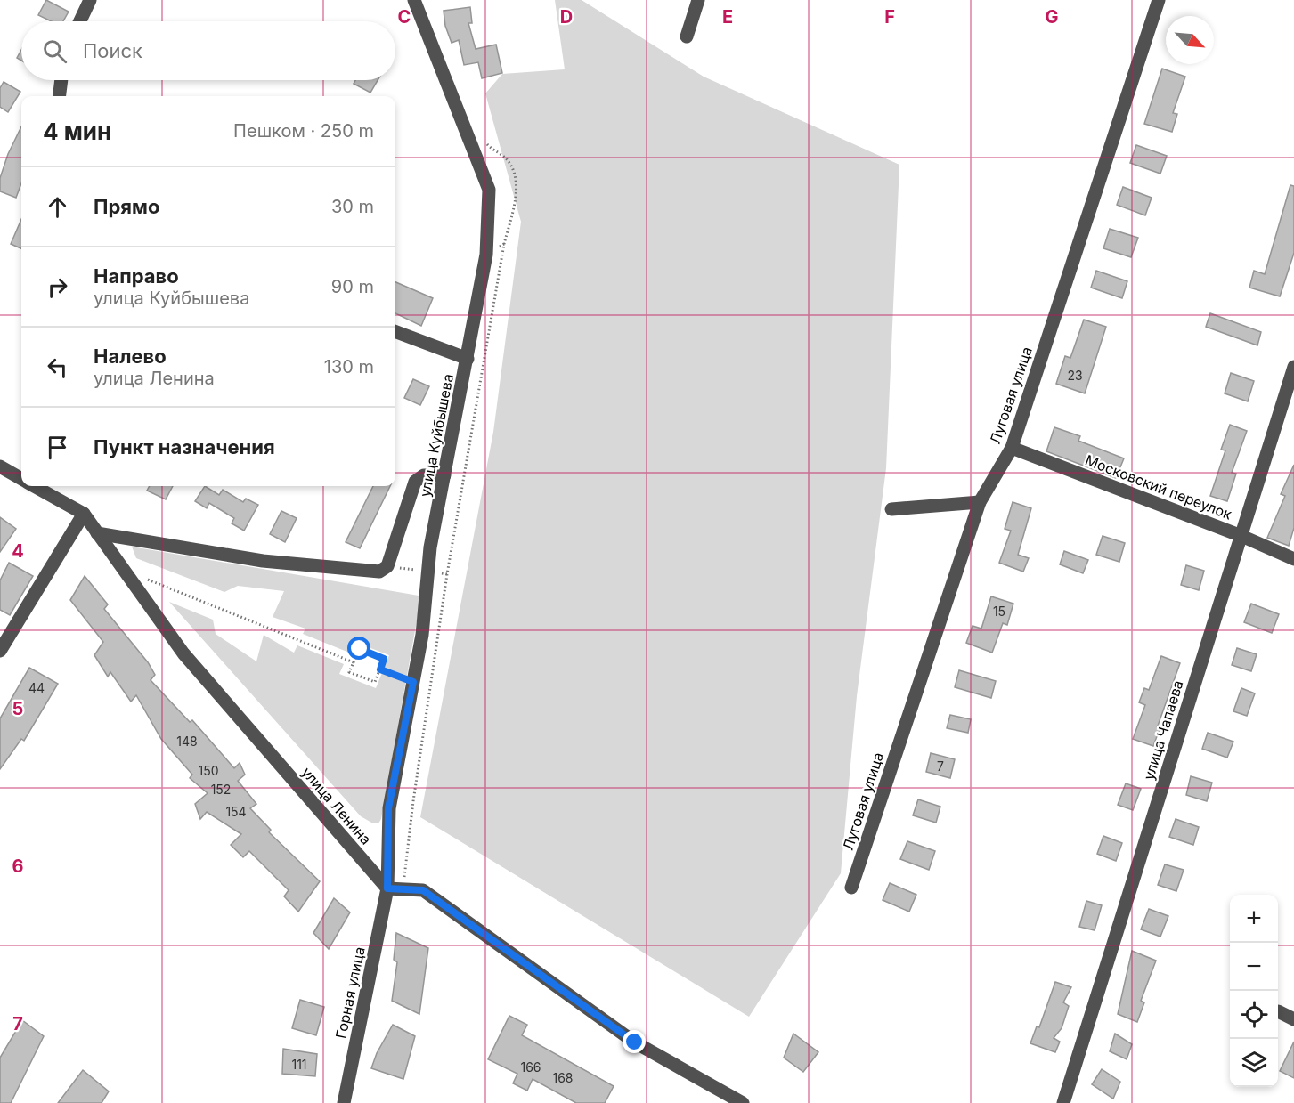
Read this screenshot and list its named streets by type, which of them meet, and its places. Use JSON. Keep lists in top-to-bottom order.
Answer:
{
  "streets": {
    "street": [
      "Луговая улица",
      "улица Куйбышева",
      "Московский переулок",
      "улица Чапаева",
      "улица Ленина",
      "Горная улица"
    ]
  },
  "crossings": [
    ["Луговая улица", "Московский переулок"],
    ["улица Куйбышева", "улица Ленина"],
    ["улица Куйбышева", "Горная улица"],
    ["Московский переулок", "улица Чапаева"],
    ["улица Ленина", "Горная улица"]
  ],
  "house_numbers": [
    "23",
    "15",
    "44",
    "148",
    "7",
    "150",
    "152",
    "154",
    "111",
    "166",
    "168"
  ],
  "north": "bottom right",
  "page": {
    "search": "Поиск",
    "heading": ["4 мин", "Пешком · 250 m"],
    "list": [
      ["Прямо", "30 m"],
      ["Направо", "улица Куйбышева", "90 m"],
      ["Налево", "улица Ленина", "130 m"],
      "Пункт назначения"
    ],
    "map_buttons": ["+", "−"]
  },
  "grid": {
    "columns": [
      "C",
      "D",
      "E",
      "F",
      "G"
    ],
    "rows": [
      "4",
      "5",
      "6",
      "7"
    ]
  }
}
